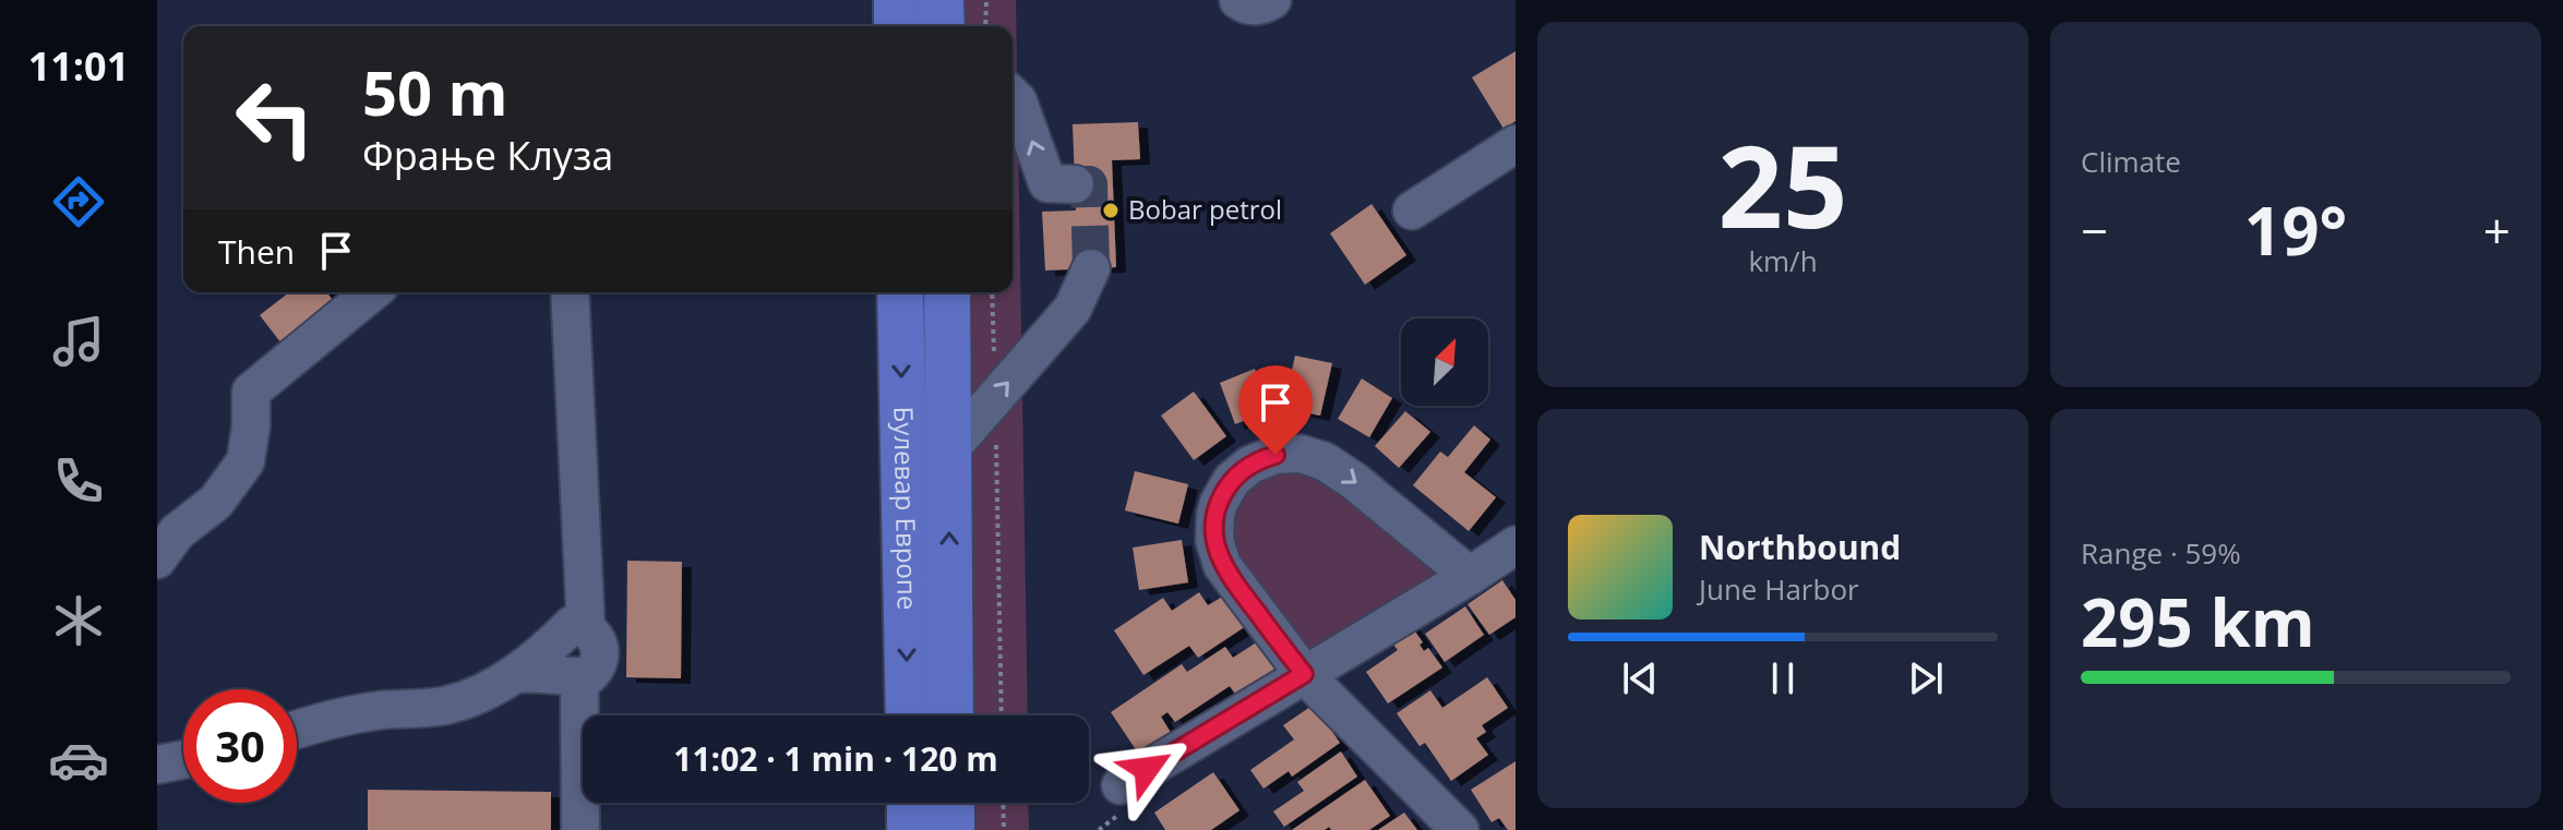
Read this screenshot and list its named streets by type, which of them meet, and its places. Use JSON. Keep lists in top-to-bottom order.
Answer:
{
  "streets": {
    "main road": ["Булевар Европе"]
  },
  "places": ["Bobar petrol"],
  "north": "top right",
  "page": {
    "tabs": "11:01",
    "tile": [
      ["25", "km/h"],
      "Climate",
      ["Range · 59%", "295 km"]
    ],
    "turn": ["50 m", "Фрање Клуза"],
    "heat": ["−", "19°", "+"],
    "then": "Then",
    "song": ["Northbound", "June Harbor"],
    "limit": "30",
    "trip": "11:02 · 1 min · 120 m"
  }
}
